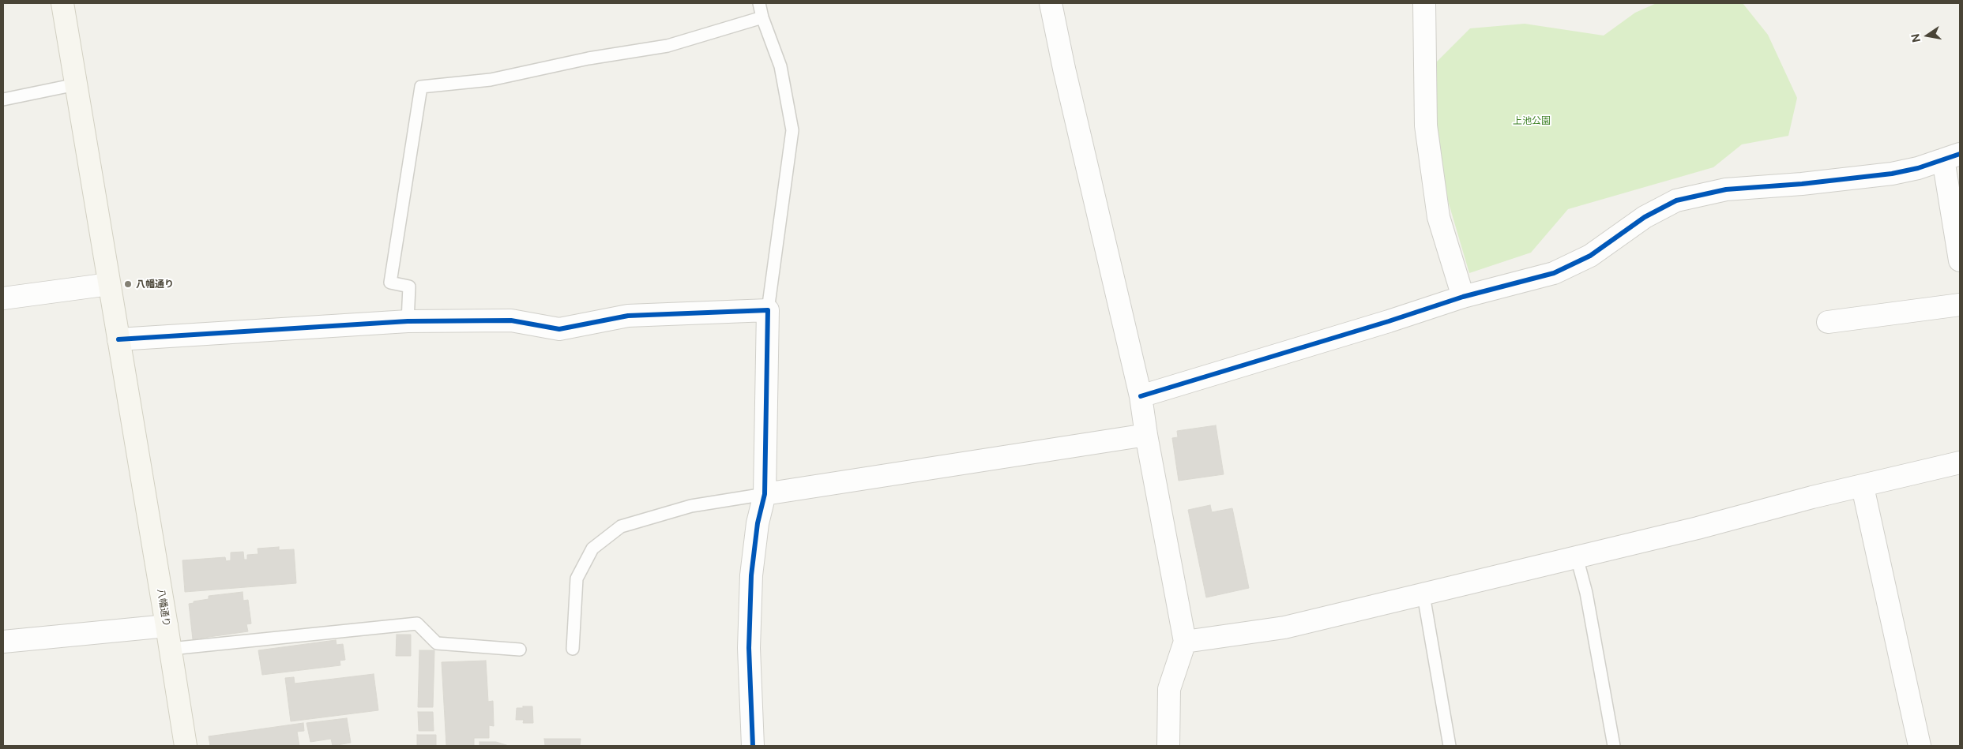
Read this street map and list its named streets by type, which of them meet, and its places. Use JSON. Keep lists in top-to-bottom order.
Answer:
{
  "streets": {
    "street": ["八幡通り"]
  },
  "parks": ["上池公園"],
  "places": ["八幡通り"],
  "north": "left"
}
